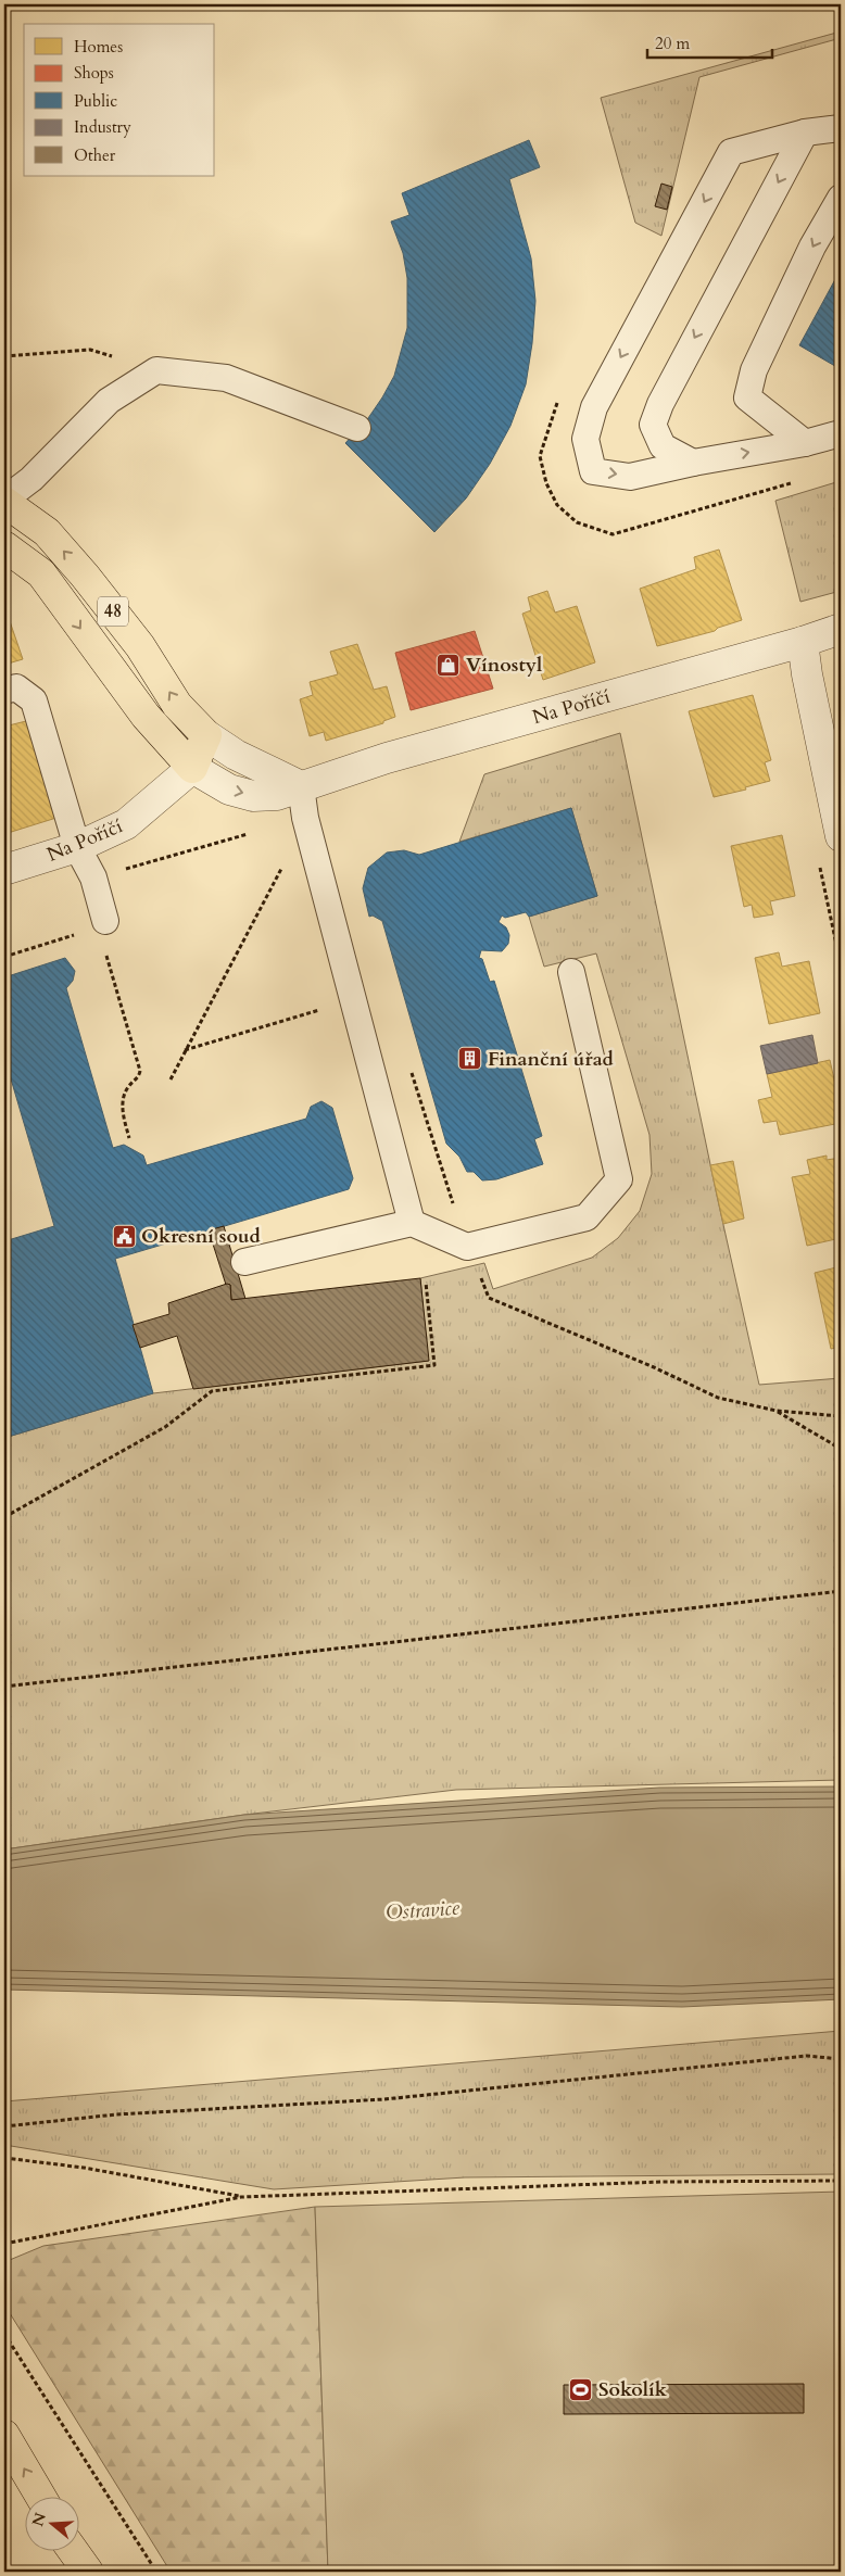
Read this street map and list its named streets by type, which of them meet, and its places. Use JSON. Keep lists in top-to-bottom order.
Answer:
{
  "streets": {
    "main road": ["48"],
    "street": ["Na Poříčí"]
  },
  "crossings": [
    ["48", "Na Poříčí"]
  ],
  "water": ["Ostravice"],
  "places": {
    "shop": ["Vínostyl"],
    "building": ["Finanční úřad"],
    "public building": ["Okresní soud"],
    "sports": ["Sokolík"]
  },
  "legend": [
    "Homes",
    "Shops",
    "Public",
    "Industry",
    "Other"
  ],
  "scale_bar": "20 m",
  "north": "left"
}
